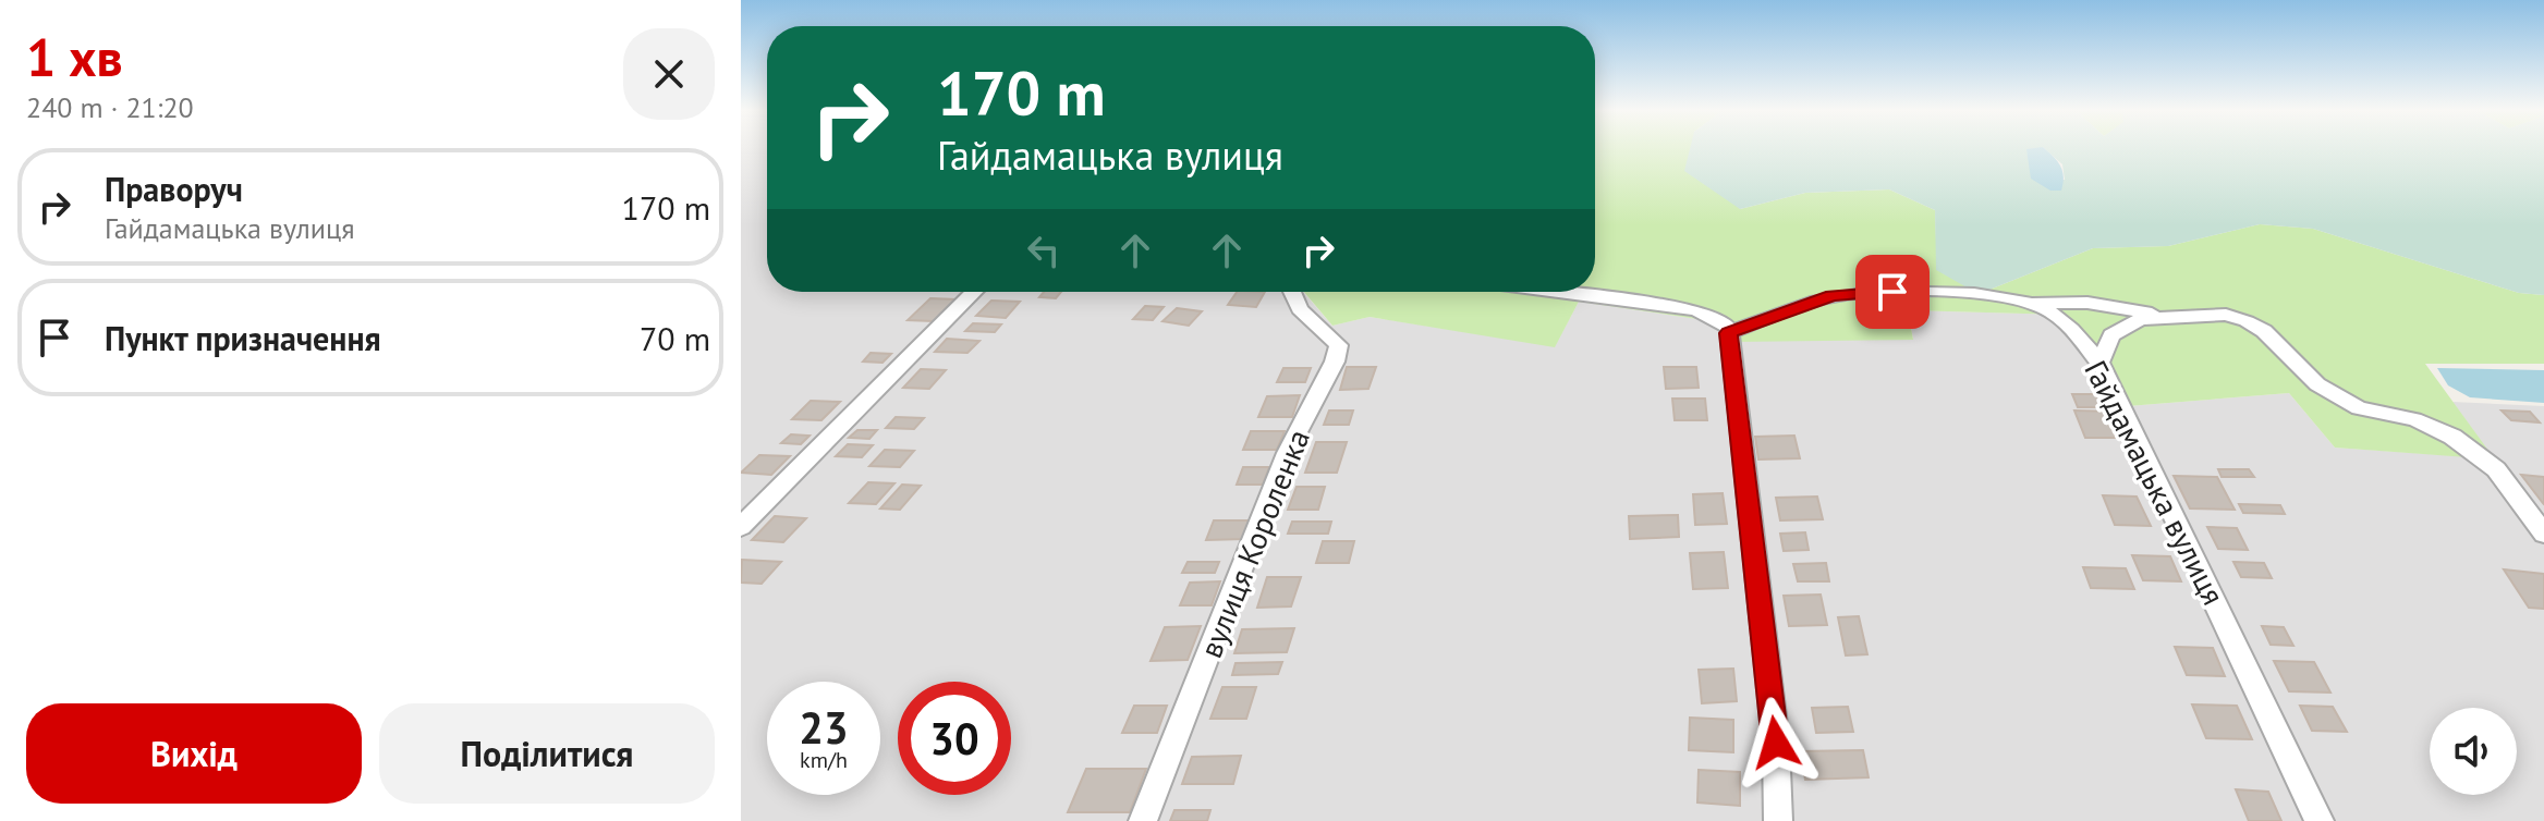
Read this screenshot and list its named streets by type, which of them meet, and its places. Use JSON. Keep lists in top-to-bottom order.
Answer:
{
  "streets": {
    "street": ["Гайдамацька вулиця", "вулиця Короленка"]
  },
  "page": {
    "heading": ["1 хв", "240 m · 21:20"],
    "turn": ["170 m", "Гайдамацька вулиця"],
    "list": [
      {
        "name": "Праворуч",
        "note": "Гайдамацька вулиця",
        "value": "170 m"
      },
      {
        "name": "Пункт призначення",
        "value": "70 m"
      }
    ],
    "speed": "23 km/h",
    "limit": "30",
    "buttons": ["Вихід", "Поділитися"]
  }
}
